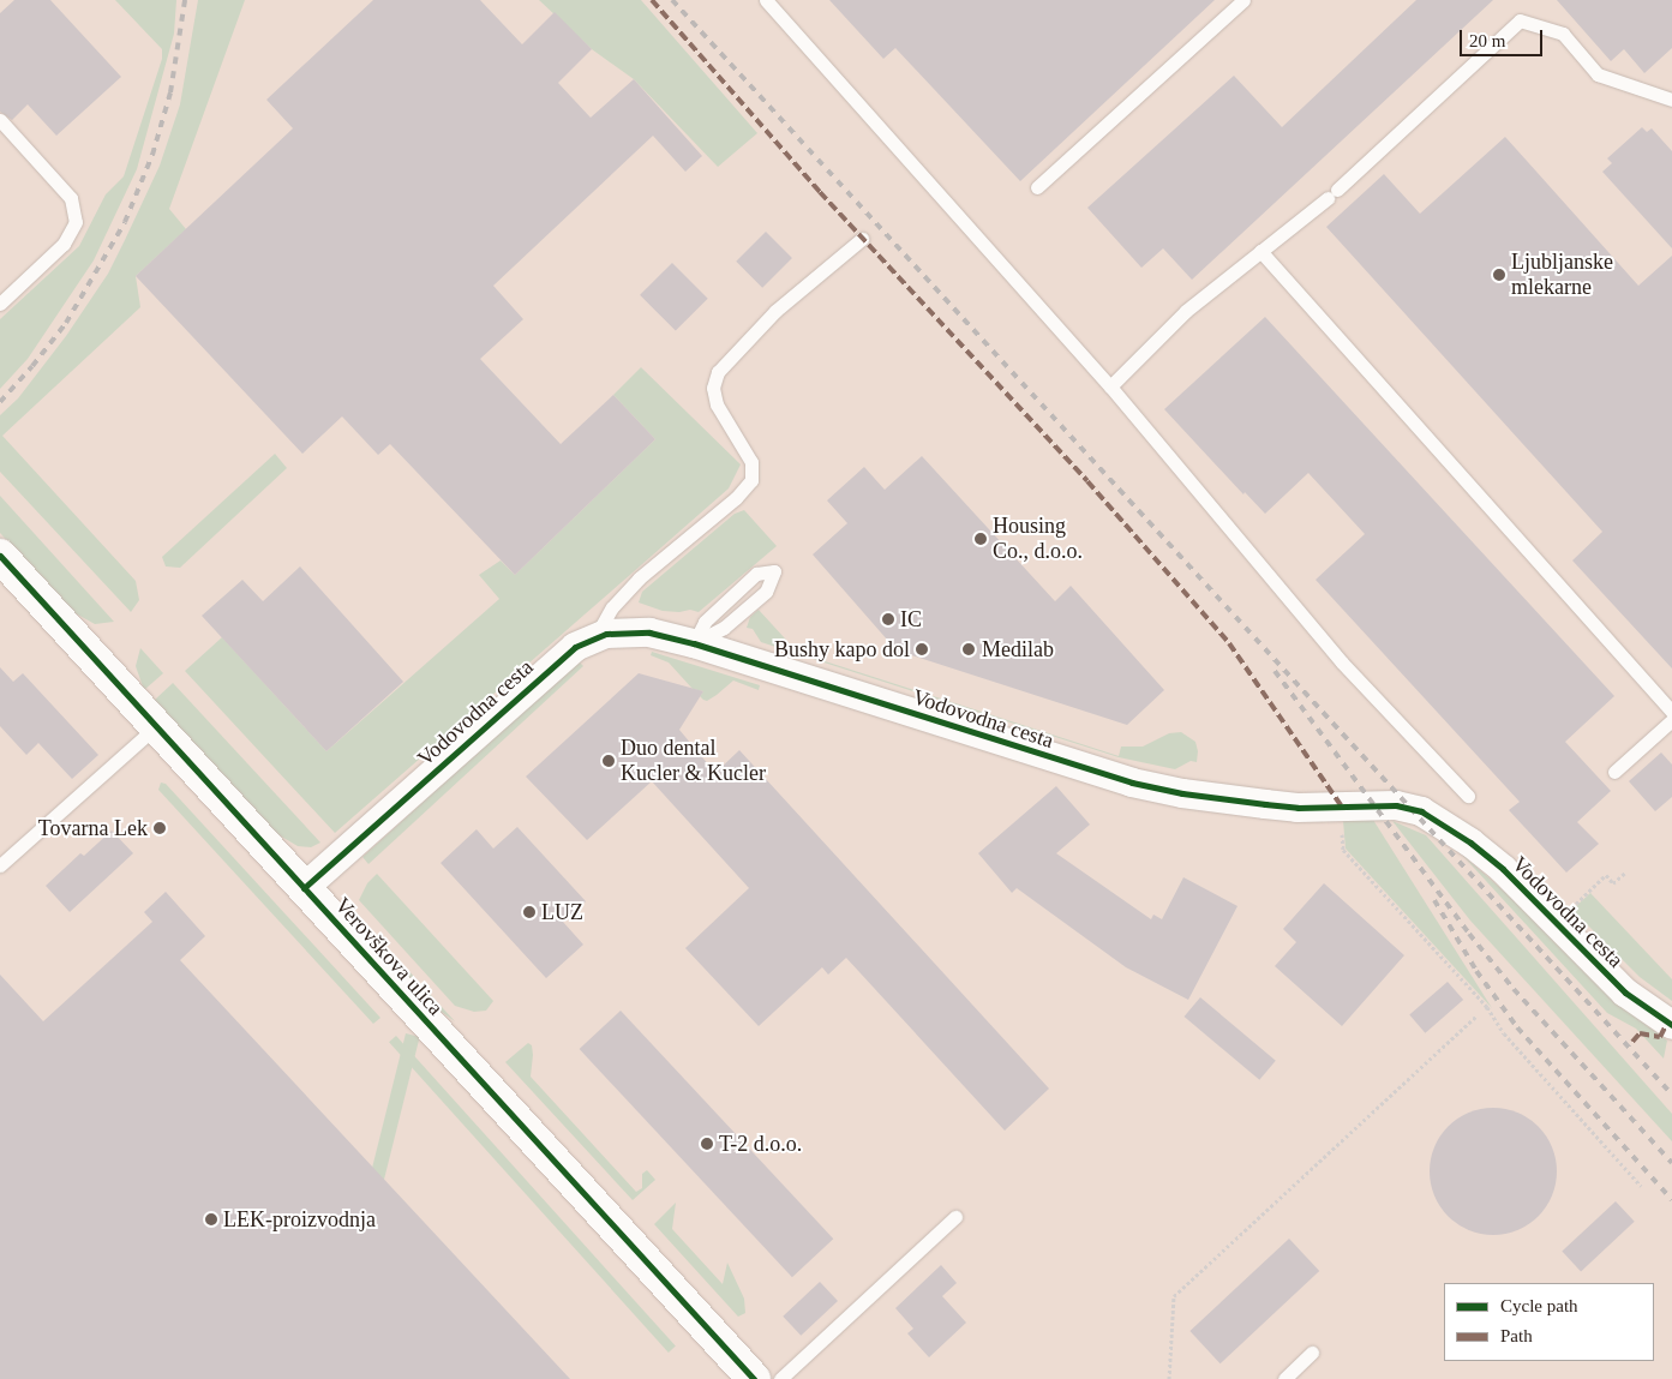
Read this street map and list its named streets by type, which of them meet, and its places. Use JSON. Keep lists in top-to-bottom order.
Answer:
{
  "streets": {
    "street": ["Vodovodna cesta", "Verovškova ulica"]
  },
  "crossings": [
    ["Vodovodna cesta", "Verovškova ulica"]
  ],
  "places": [
    "Ljubljanske mlekarne",
    "Housing Co., d.o.o.",
    "IC",
    "Bushy kapo dol",
    "Medilab",
    "Duo dental Kucler & Kucler",
    "Tovarna Lek",
    "LUZ",
    "T-2 d.o.o.",
    "LEK-proizvodnja"
  ],
  "legend": ["Cycle path", "Path"],
  "scale_bar": "20 m"
}
